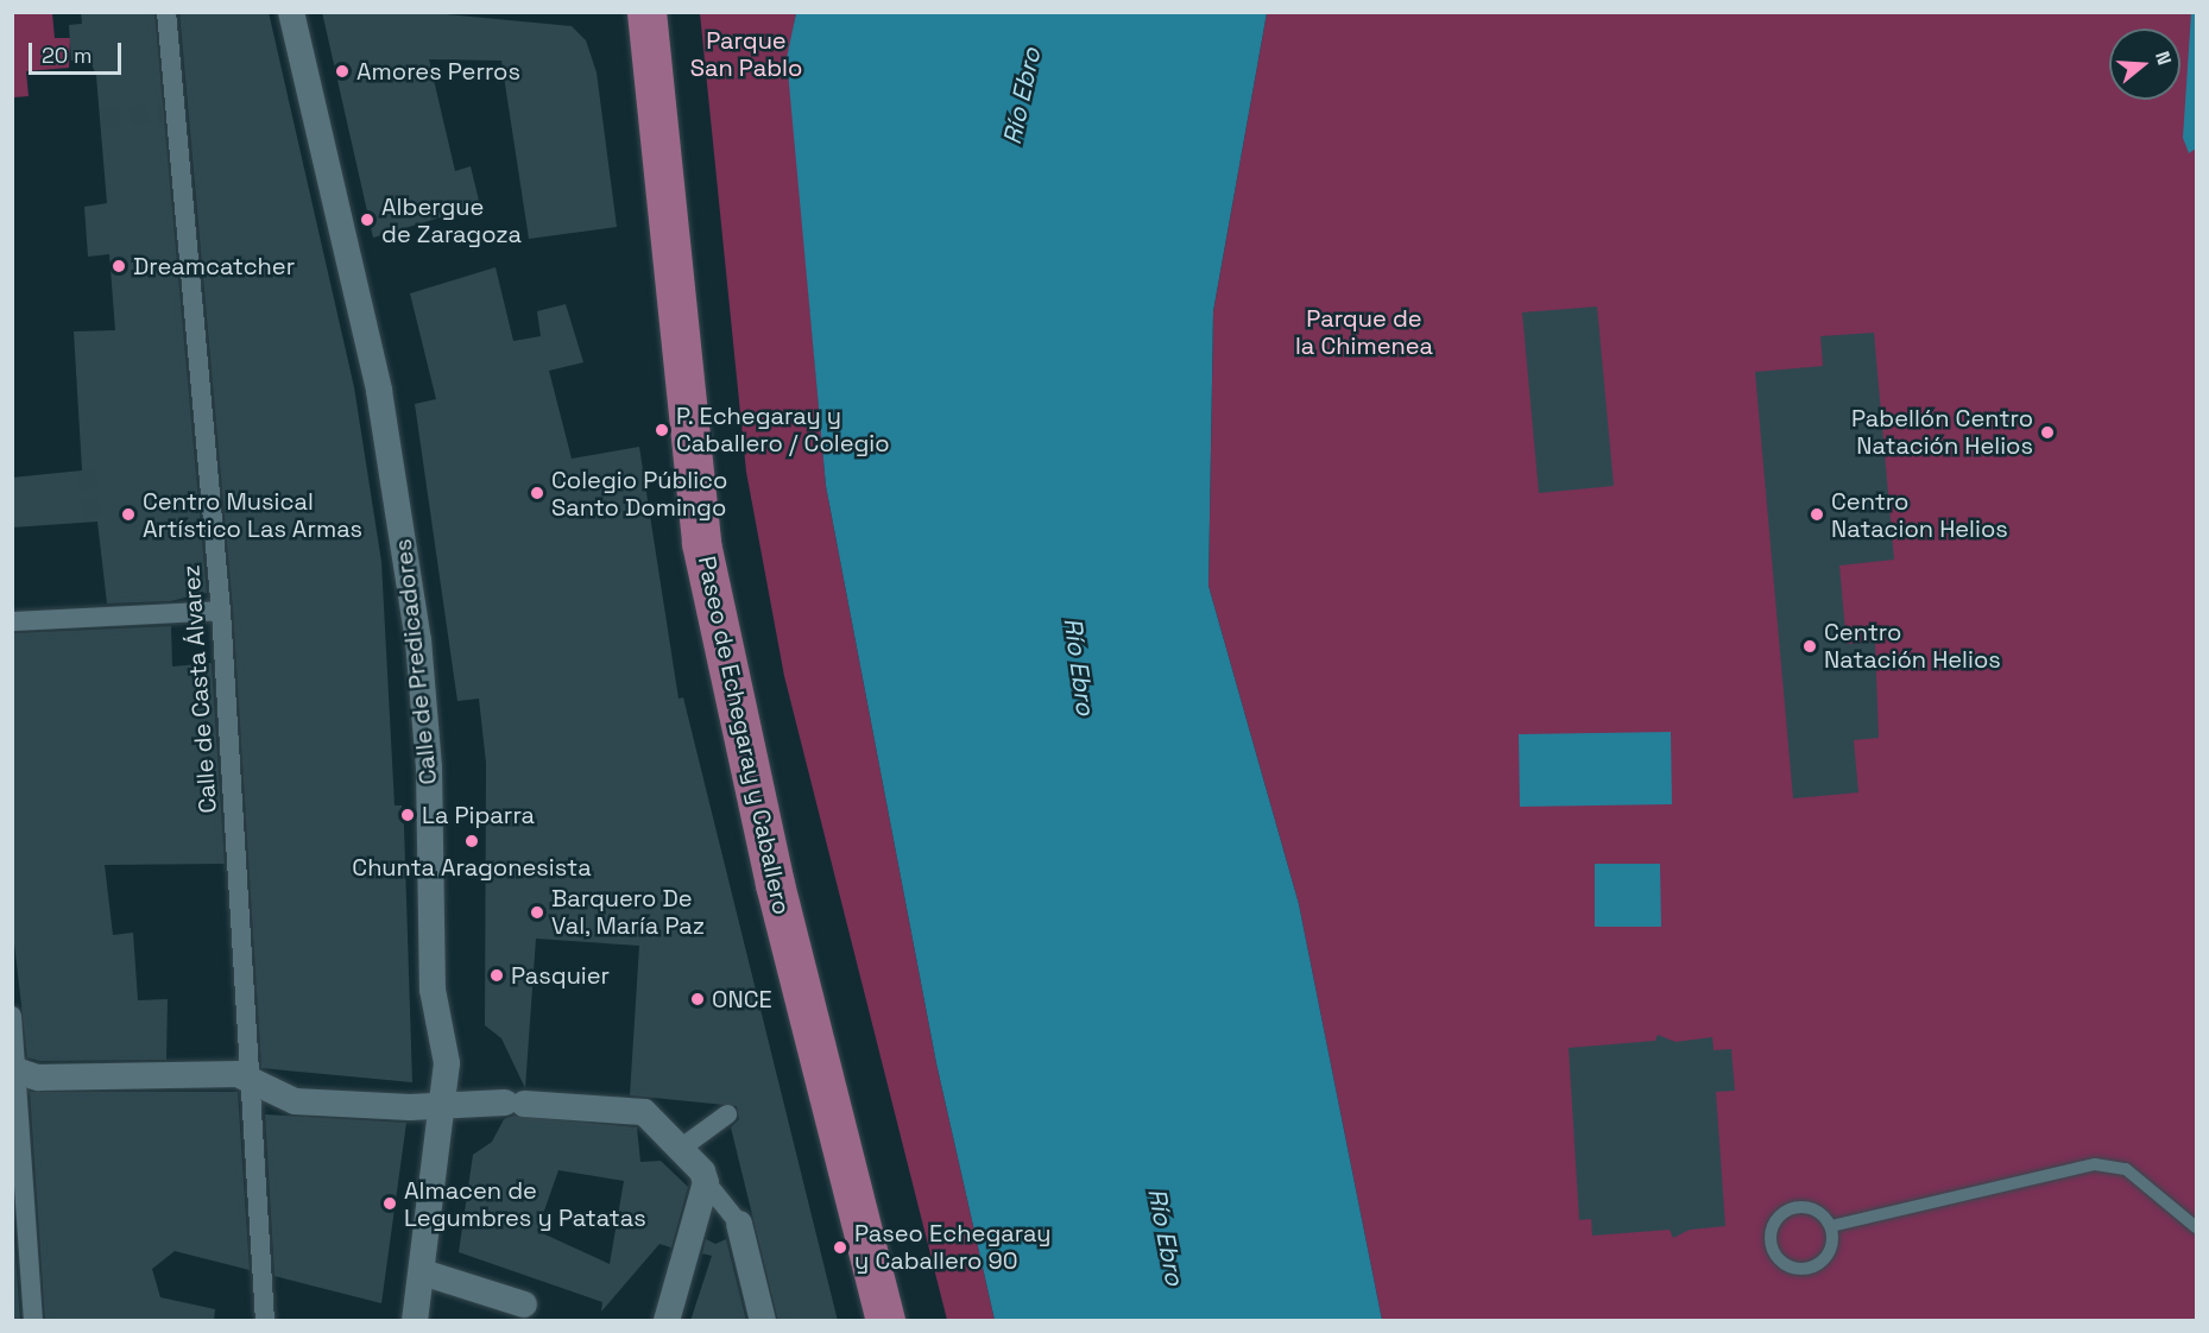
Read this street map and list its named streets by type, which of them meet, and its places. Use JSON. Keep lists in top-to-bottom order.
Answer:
{
  "streets": {
    "main road": ["Paseo de Echegaray y Caballero"],
    "street": ["Calle de Predicadores", "Calle de Casta Álvarez"]
  },
  "water": ["Río Ebro"],
  "parks": ["Parque San Pablo", "Parque de la Chimenea"],
  "places": [
    "Amores Perros",
    "Albergue de Zaragoza",
    "Dreamcatcher",
    "P. Echegaray y Caballero / Colegio",
    "Pabellón Centro Natación Helios",
    "Colegio Público Santo Domingo",
    "Centro Musical Artístico Las Armas",
    "Centro Natacion Helios",
    "Centro Natación Helios",
    "La Piparra",
    "Chunta Aragonesista",
    "Barquero De Val, María Paz",
    "Pasquier",
    "ONCE",
    "Almacen de Legumbres y Patatas",
    "Paseo Echegaray y Caballero 90"
  ],
  "scale_bar": "20 m",
  "north": "right"
}
